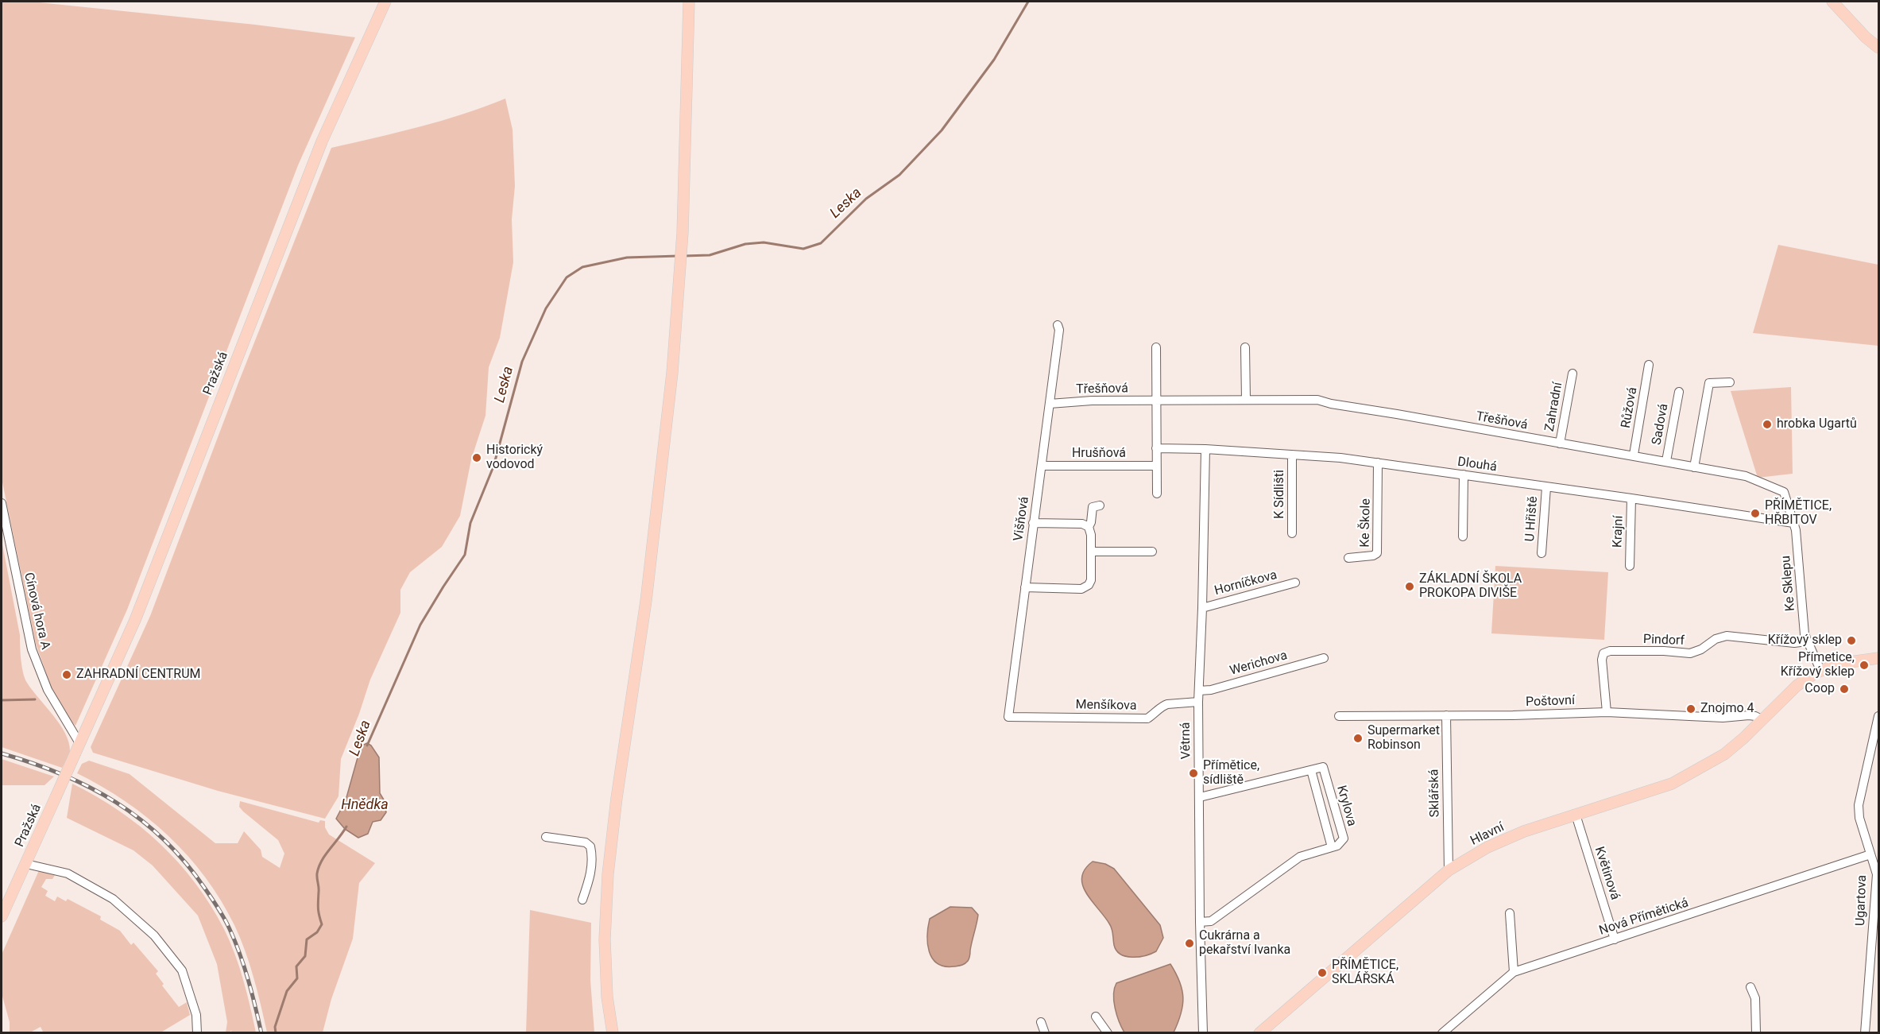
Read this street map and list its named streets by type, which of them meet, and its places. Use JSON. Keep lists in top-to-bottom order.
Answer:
{
  "streets": {
    "main road": ["Pražská", "Hlavní"],
    "street": [
      "Třešňová",
      "Zahradní",
      "Růžová",
      "Sadová",
      "Hrušňová",
      "Dlouhá",
      "K Sídlišti",
      "Višňová",
      "U Hřiště",
      "Ke Škole",
      "Krajní",
      "Horníčkova",
      "Ke Sklepu",
      "Cínová hora A",
      "Pindorf",
      "Werichova",
      "Poštovní",
      "Menšíkova",
      "Větrná",
      "Sklářská",
      "Krylova",
      "Květinová",
      "Ugartova",
      "Nová Přímětická"
    ]
  },
  "crossings": [
    ["Pražská", "Cínová hora A"],
    ["Třešňová", "Zahradní"],
    ["Třešňová", "Růžová"],
    ["Třešňová", "Sadová"],
    ["Třešňová", "Dlouhá"],
    ["Třešňová", "Višňová"],
    ["Třešňová", "Ke Sklepu"],
    ["Hrušňová", "Višňová"],
    ["Dlouhá", "K Sídlišti"],
    ["Dlouhá", "U Hřiště"],
    ["Dlouhá", "Ke Škole"],
    ["Dlouhá", "Krajní"],
    ["Dlouhá", "Ke Sklepu"],
    ["Dlouhá", "Větrná"],
    ["Višňová", "Menšíkova"],
    ["Horníčkova", "Větrná"],
    ["Ke Sklepu", "Pindorf"],
    ["Pindorf", "Poštovní"],
    ["Werichova", "Větrná"],
    ["Poštovní", "Sklářská"],
    ["Poštovní", "Hlavní"],
    ["Menšíkova", "Větrná"],
    ["Sklářská", "Hlavní"],
    ["Hlavní", "Květinová"],
    ["Květinová", "Nová Přímětická"],
    ["Ugartova", "Nová Přímětická"]
  ],
  "water": ["Leska", "Hnědka"],
  "places": [
    "hrobka Ugartů",
    "Historický vodovod",
    "PŘÍMĚTICE, HŘBITOV",
    "ZÁKLADNÍ ŠKOLA PROKOPA DIVIŠE",
    "Křížový sklep",
    "Přímetice, Křížový sklep",
    "ZAHRADNÍ CENTRUM",
    "Coop",
    "Znojmo 4",
    "Supermarket Robinson",
    "Přímětice, sídliště",
    "Cukrárna a pekařství Ivanka",
    "PŘÍMĚTICE, SKLÁŘSKÁ"
  ]
}
